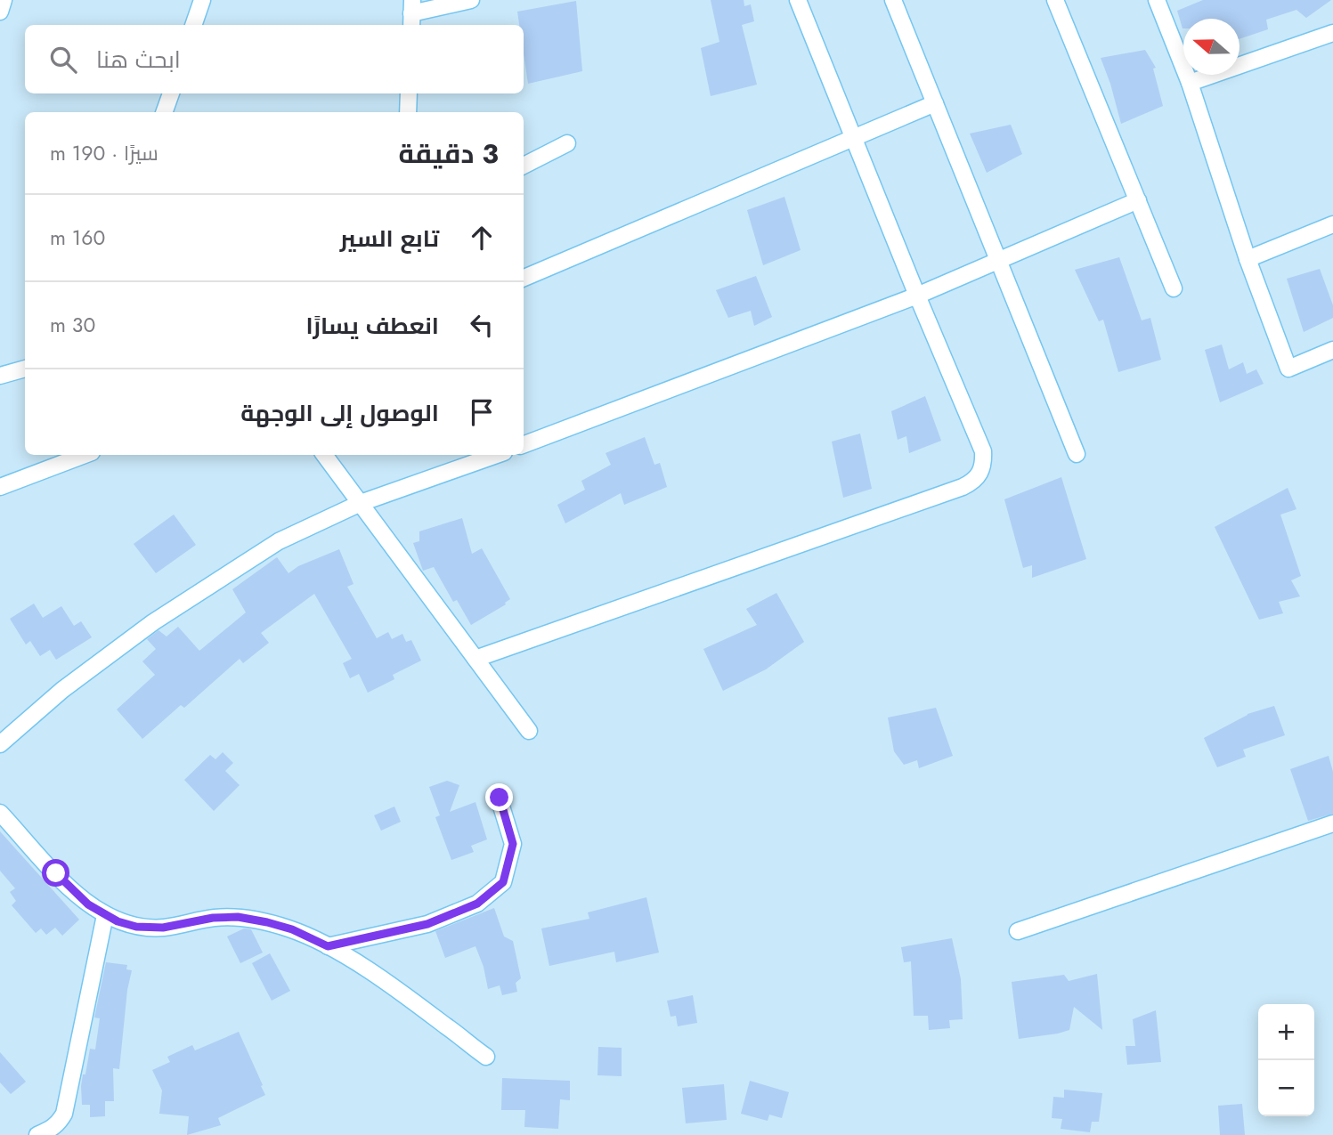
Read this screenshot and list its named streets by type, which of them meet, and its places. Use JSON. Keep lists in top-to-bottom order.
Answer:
{
  "north": "left",
  "page": {
    "search": "ابحث هنا",
    "heading": ["3 دقيقة", "سيرًا · 190 m"],
    "list": [
      ["تابع السير", "160 m"],
      ["انعطف يسارًا", "30 m"],
      "الوصول إلى الوجهة"
    ],
    "map_buttons": ["+", "−"]
  }
}
